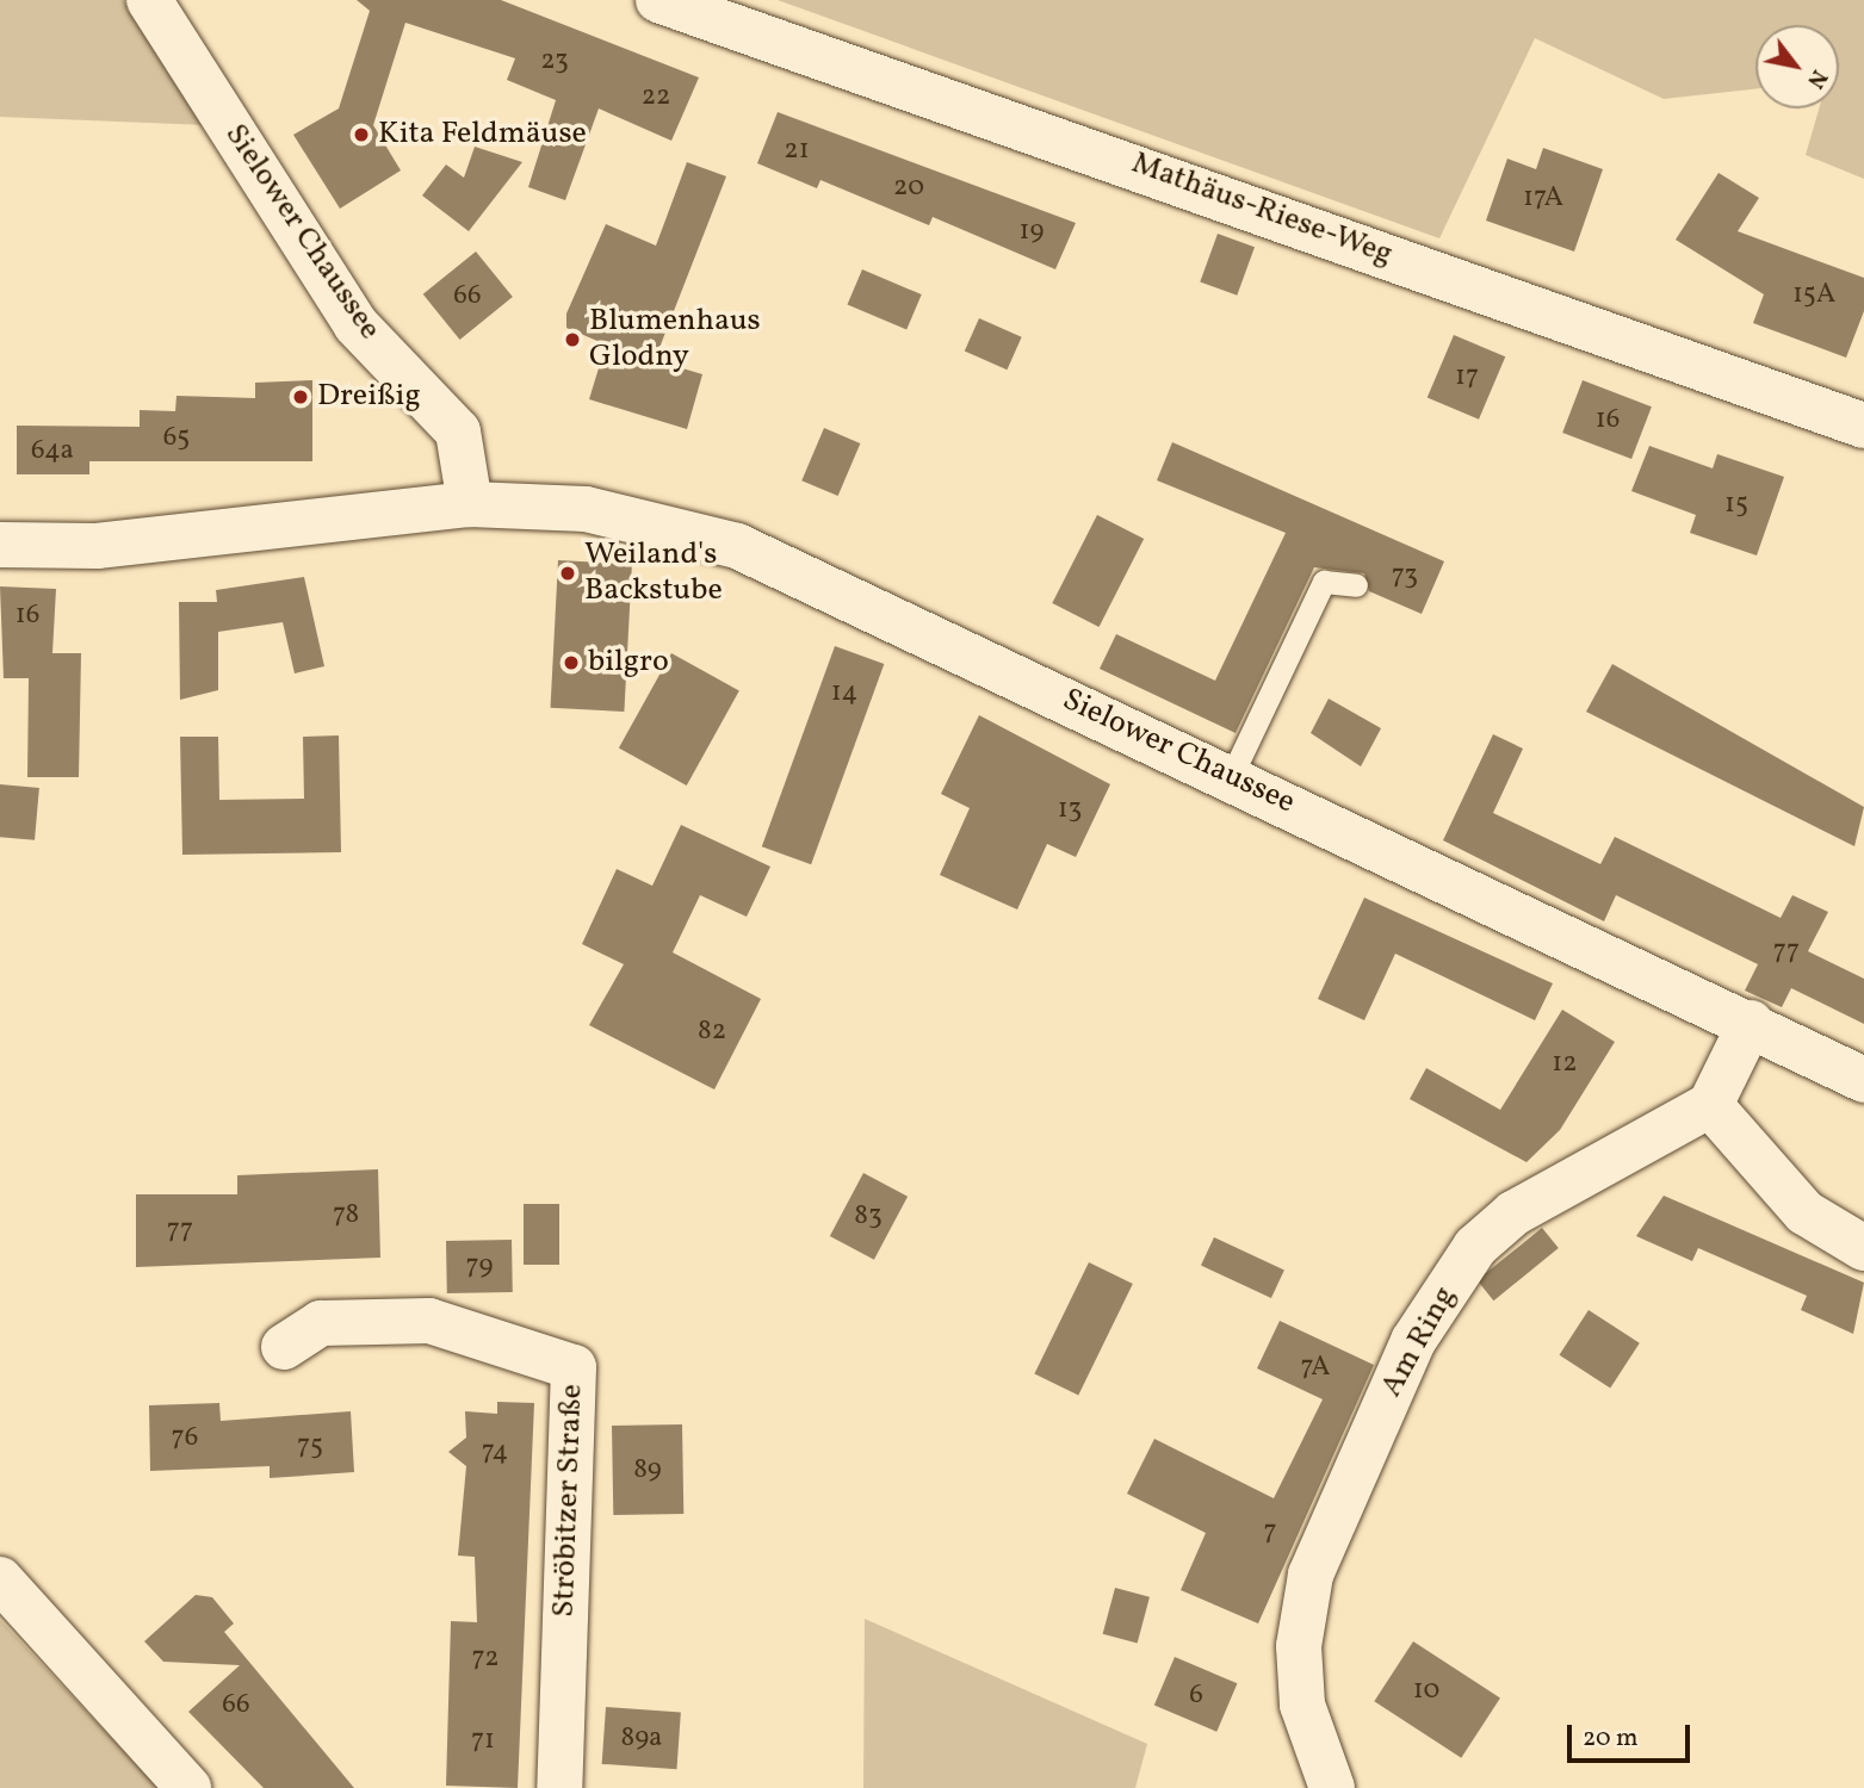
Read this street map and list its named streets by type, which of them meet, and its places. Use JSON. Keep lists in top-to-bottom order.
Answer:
{
  "streets": {
    "street": [
      "Mathäus-Riese-Weg",
      "Sielower Chaussee",
      "Am Ring",
      "Ströbitzer Straße"
    ]
  },
  "places": [
    "Kita Feldmäuse",
    "Blumenhaus Glodny",
    "Dreißig",
    "Weiland's Backstube",
    "bilgro"
  ],
  "house_numbers": [
    "23",
    "22",
    "21",
    "20",
    "17A",
    "19",
    "15A",
    "66",
    "17",
    "16",
    "65",
    "64a",
    "15",
    "73",
    "16",
    "14",
    "13",
    "77",
    "82",
    "12",
    "78",
    "83",
    "77",
    "79",
    "7A",
    "76",
    "75",
    "74",
    "89",
    "7",
    "72",
    "10",
    "6",
    "66",
    "89a",
    "71"
  ],
  "scale_bar": "20 m",
  "north": "bottom right"
}
